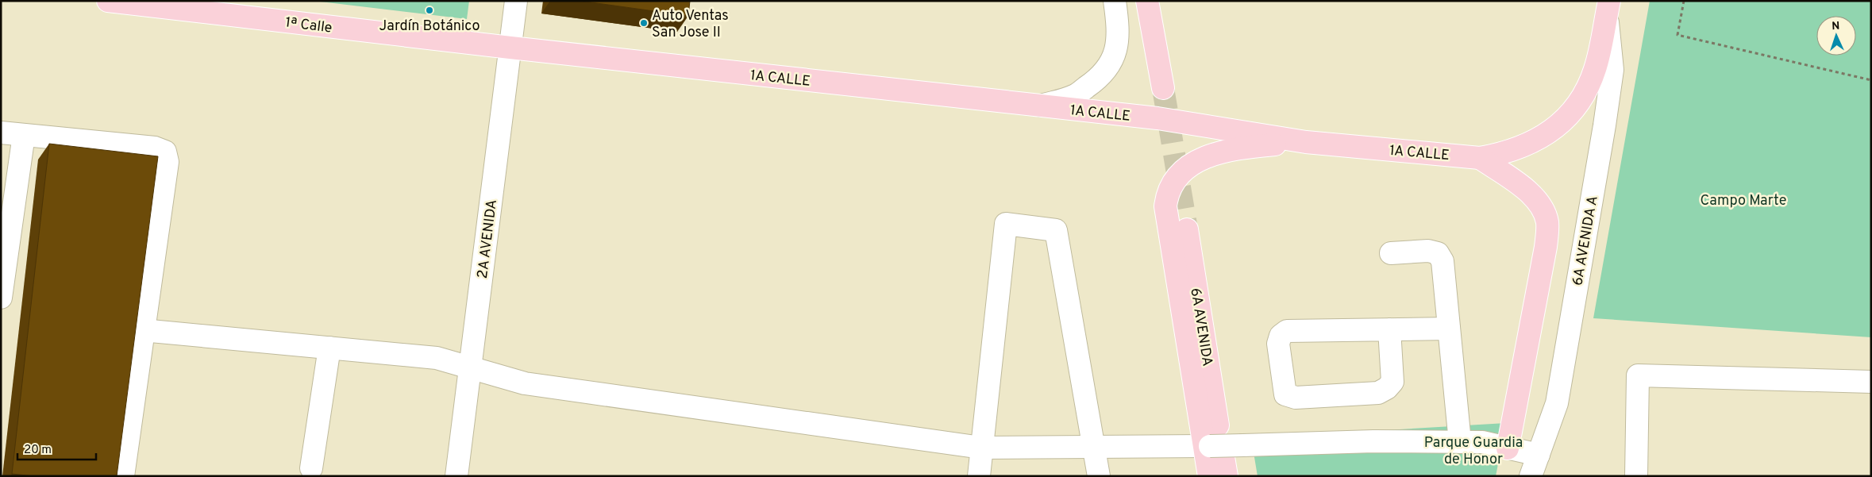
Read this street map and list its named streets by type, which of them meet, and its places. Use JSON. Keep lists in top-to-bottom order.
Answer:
{
  "streets": {
    "main road": ["1ª Calle", "1A CALLE", "6A AVENIDA"],
    "street": ["2A AVENIDA", "6A AVENIDA A"]
  },
  "crossings": [
    ["1ª Calle", "1A CALLE"],
    ["1ª Calle", "2A AVENIDA"],
    ["1A CALLE", "2A AVENIDA"],
    ["1A CALLE", "6A AVENIDA A"]
  ],
  "parks": ["Campo Marte", "Parque Guardia de Honor"],
  "places": ["Jardín Botánico", "Auto Ventas San Jose II"],
  "scale_bar": "20 m",
  "north": "top"
}
